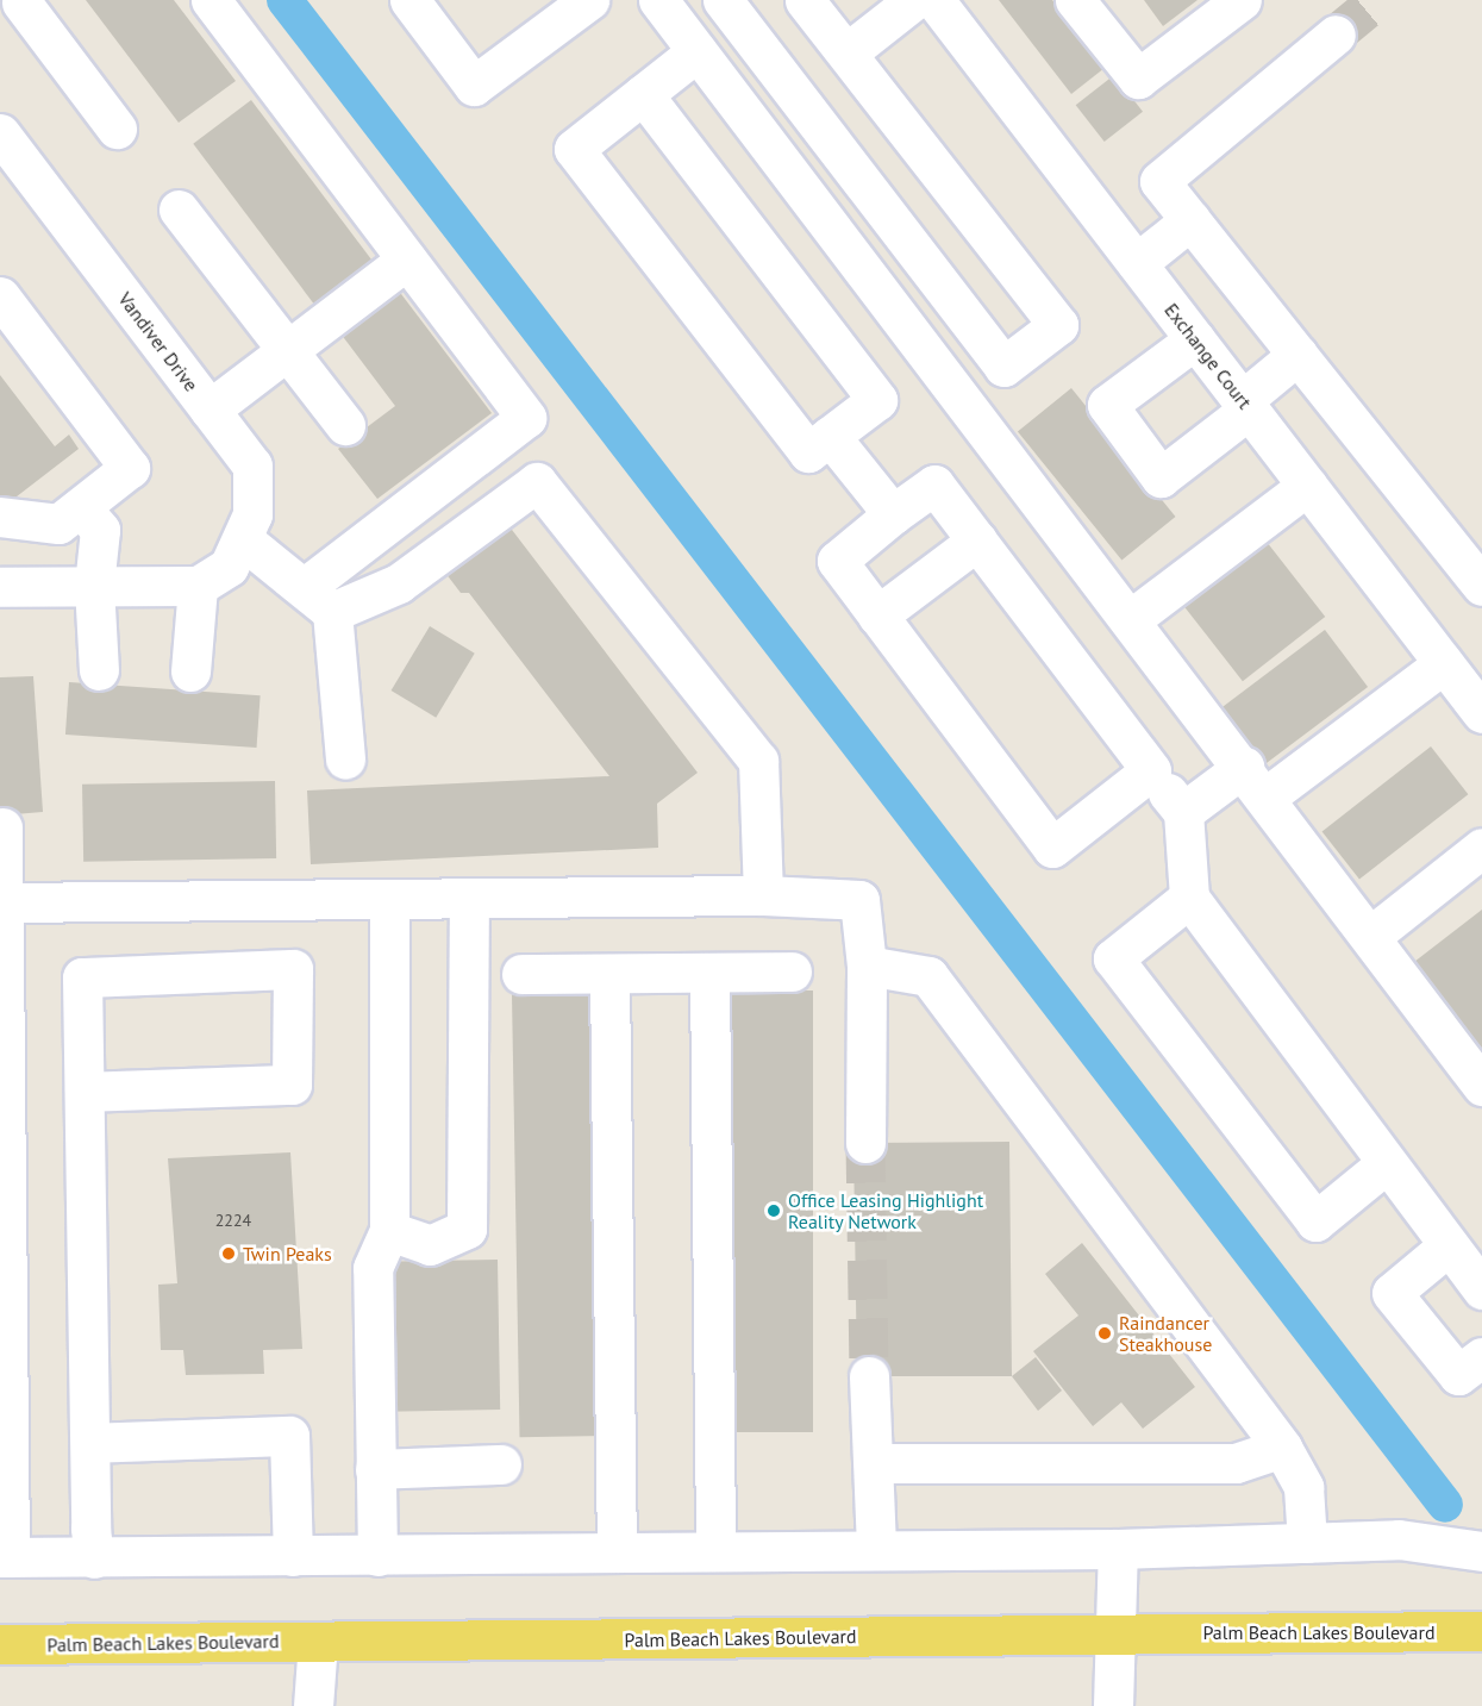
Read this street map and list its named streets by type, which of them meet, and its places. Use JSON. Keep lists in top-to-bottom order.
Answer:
{
  "streets": {
    "main road": ["Palm Beach Lakes Boulevard"],
    "street": ["Vandiver Drive", "Exchange Court"]
  },
  "places": ["Office Leasing Highlight Reality Network", "Twin Peaks", "Raindancer Steakhouse"],
  "house_numbers": ["2224"]
}
